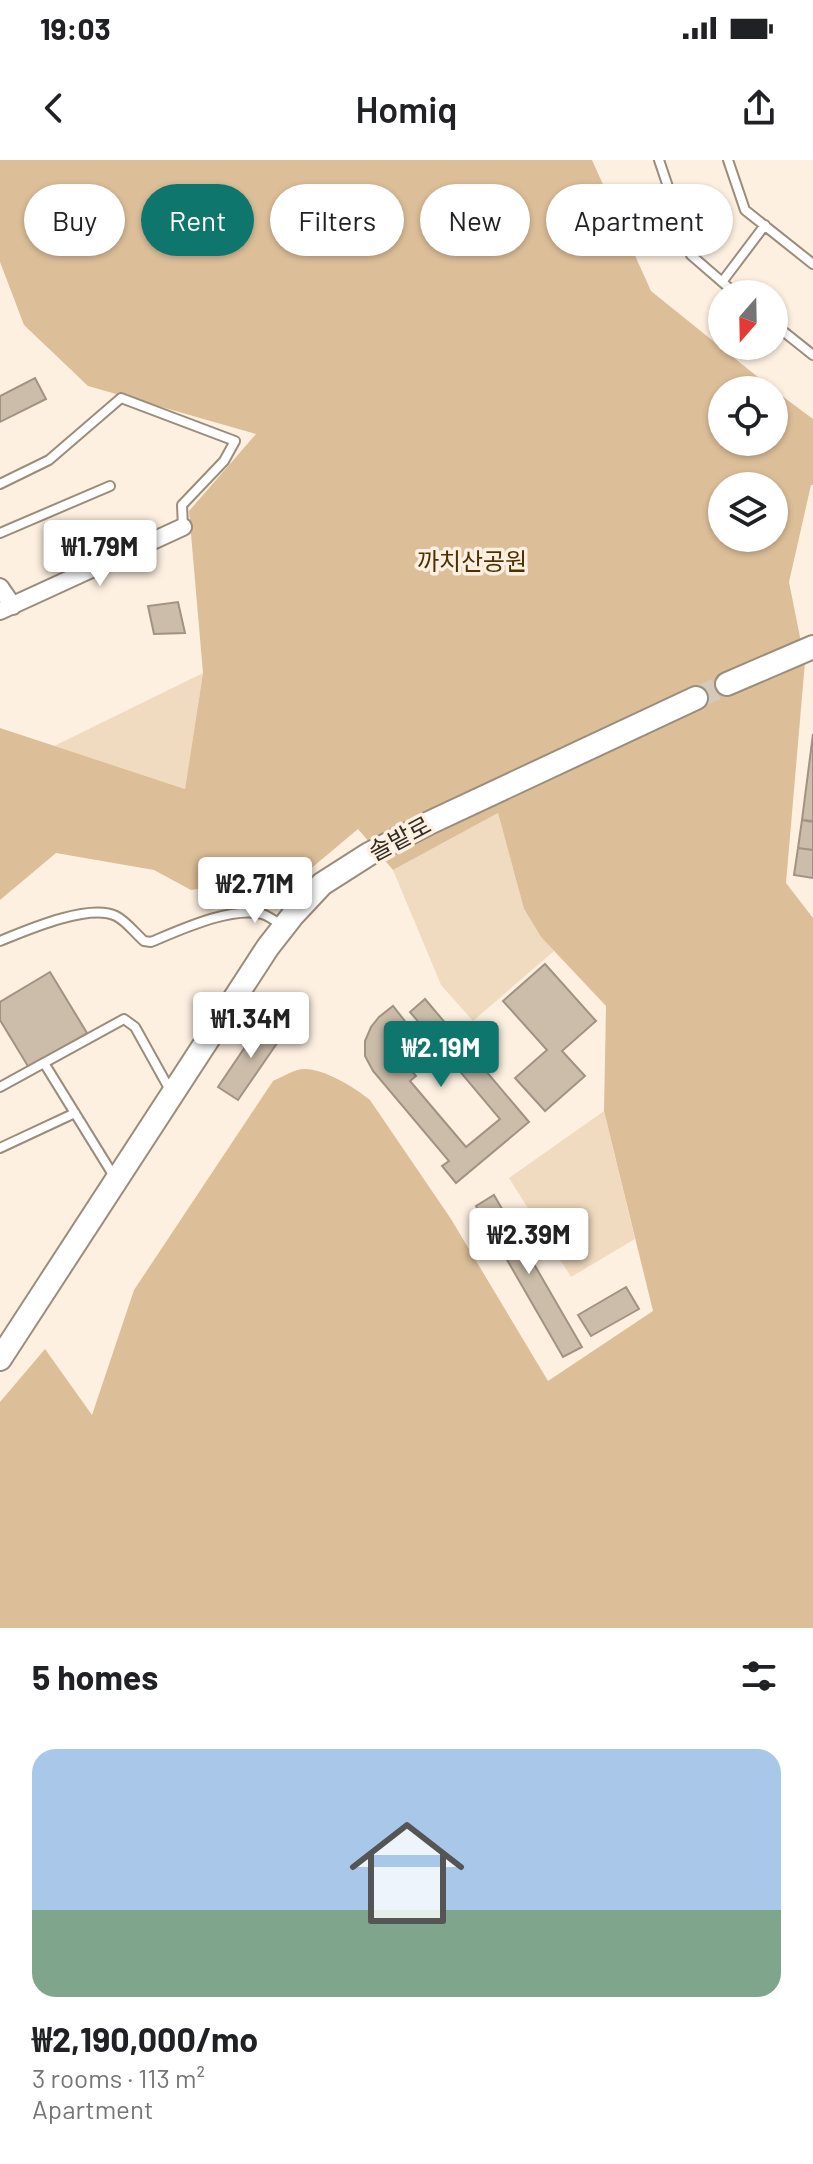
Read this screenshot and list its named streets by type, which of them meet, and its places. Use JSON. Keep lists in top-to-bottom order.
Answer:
{
  "streets": {
    "street": ["솔밭로"]
  },
  "parks": ["까치산공원"],
  "north": "bottom",
  "page": {
    "status": "19:03",
    "header": "Homiq",
    "chip": [
      "Buy",
      "Rent",
      "Filters",
      "New",
      "Apartment"
    ],
    "price": [
      "₩1.79M",
      "₩2.71M",
      "₩1.34M",
      "₩2.19M",
      "₩2.39M"
    ],
    "heading": "5 homes",
    "list": [
      {
        "name": "₩2,190,000/mo",
        "note": "3 rooms · 113 m² · Apartment"
      }
    ]
  }
}
